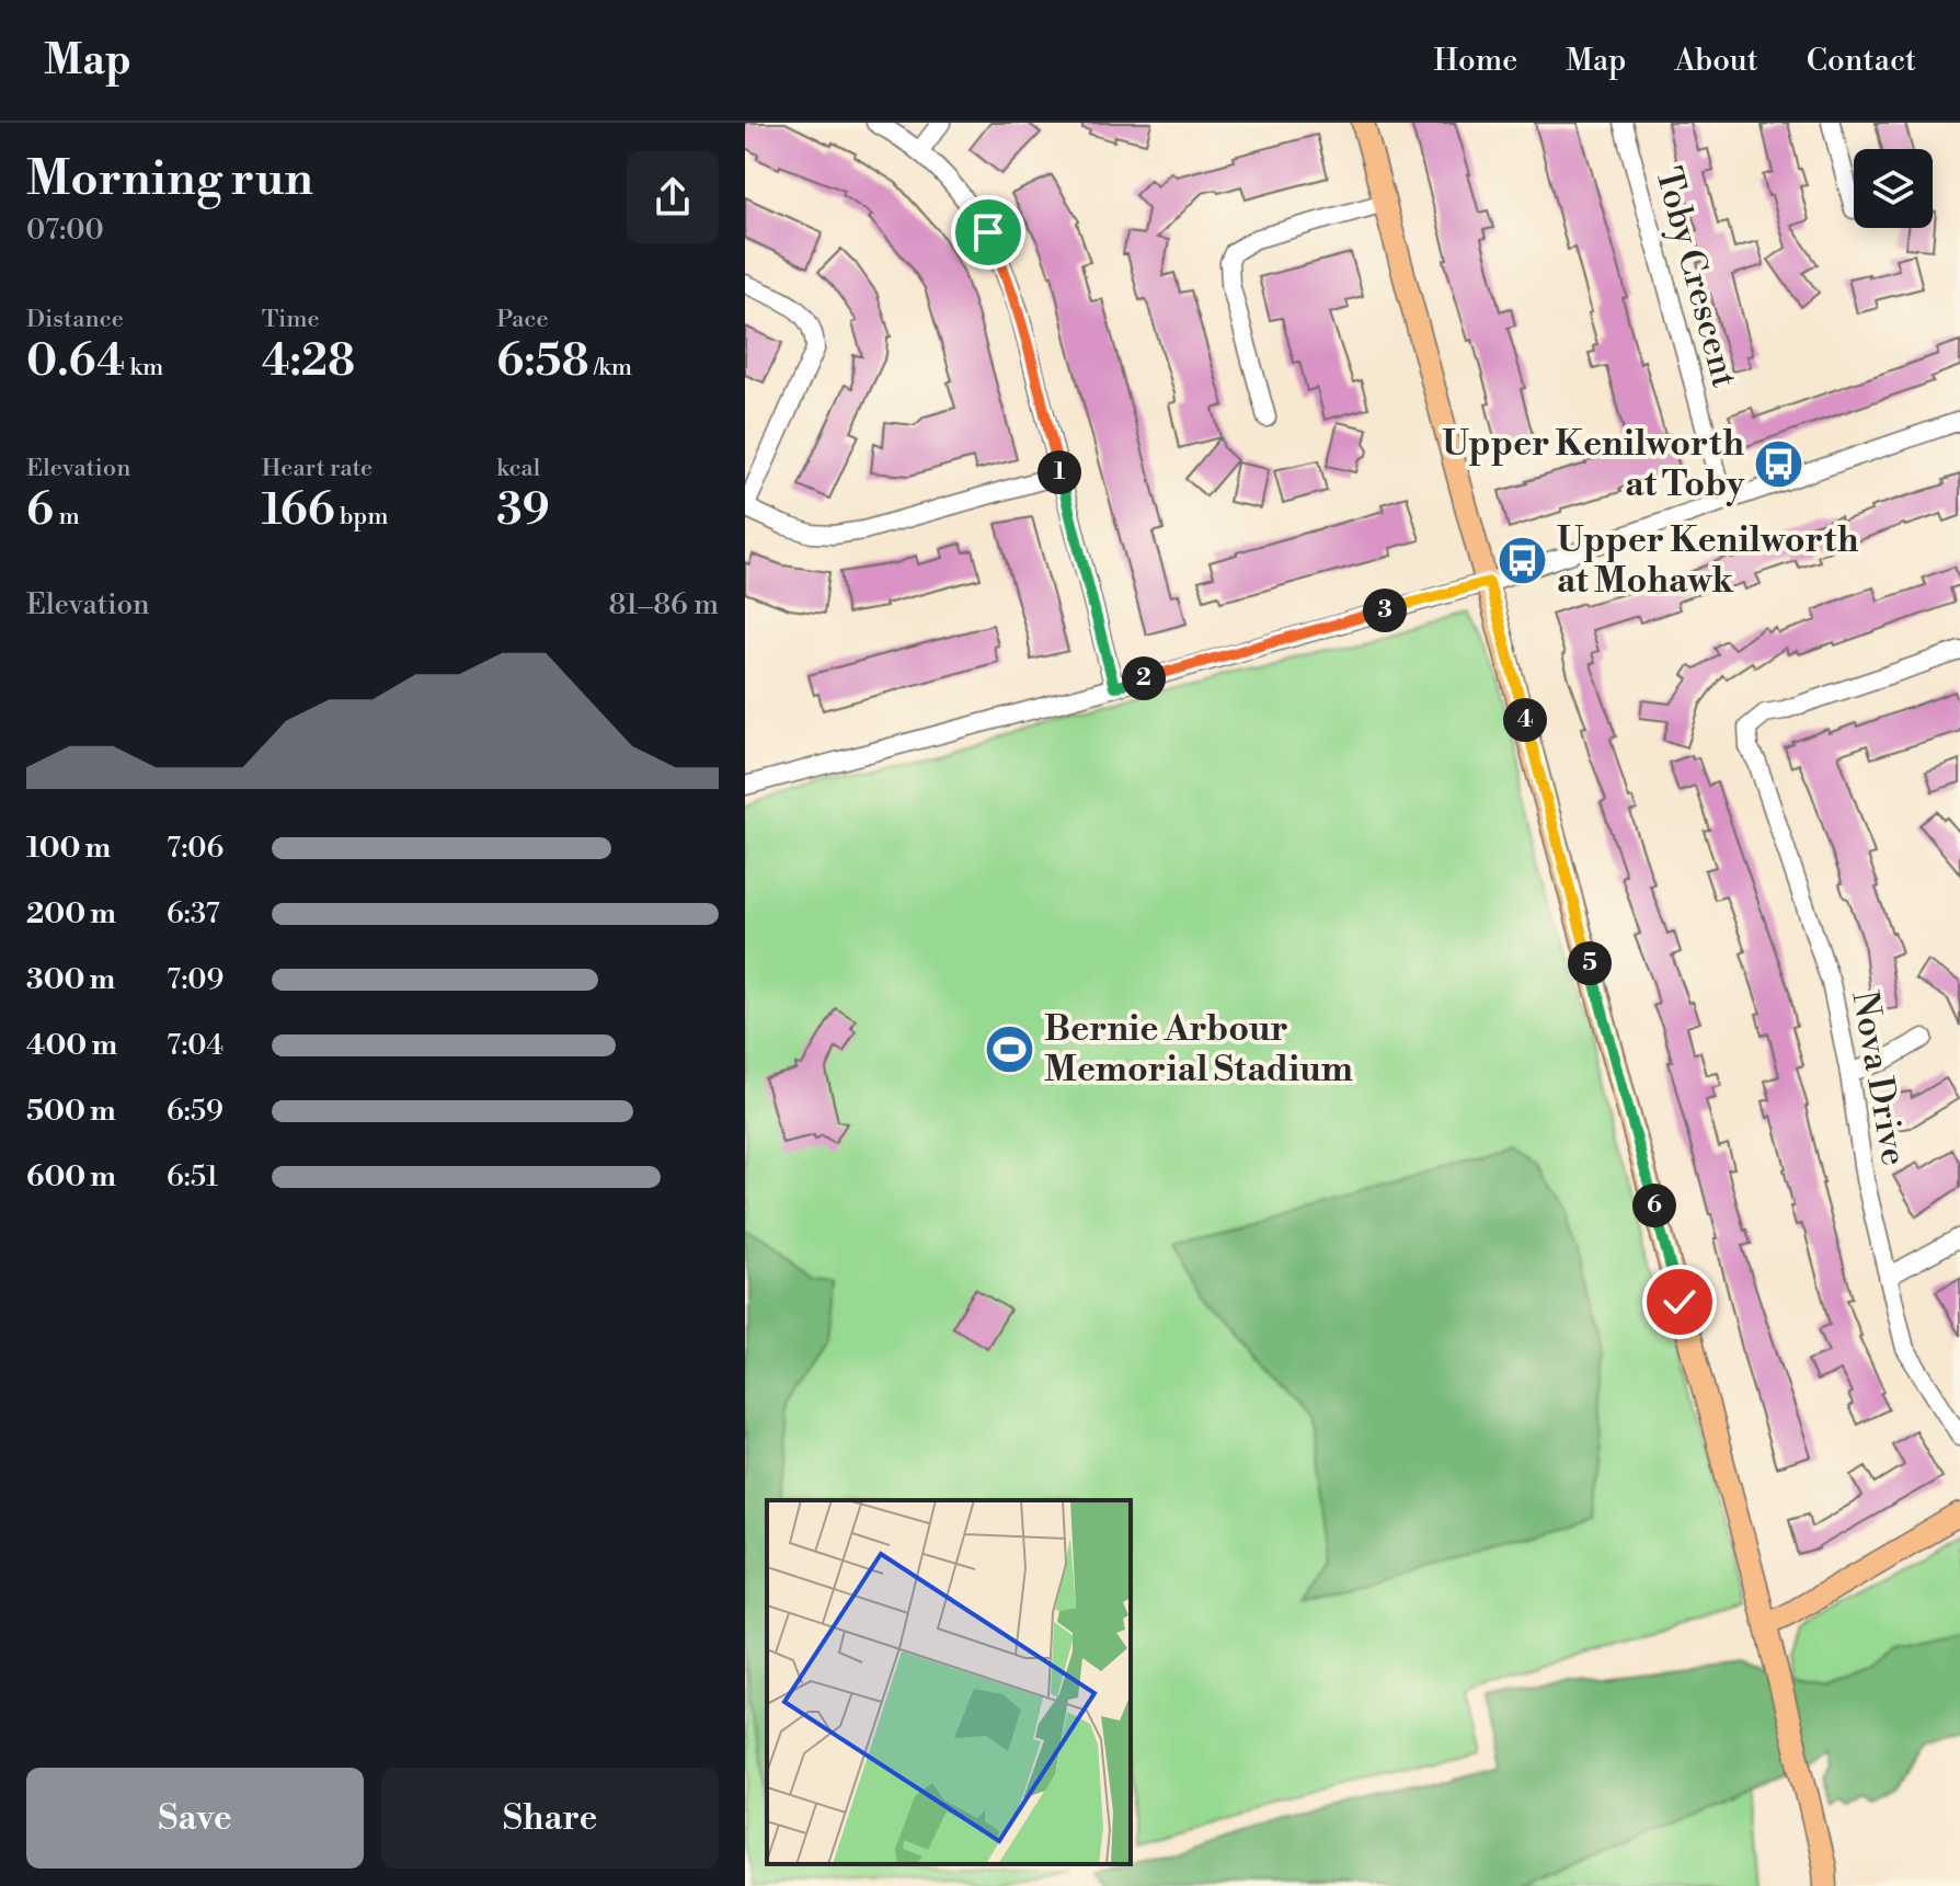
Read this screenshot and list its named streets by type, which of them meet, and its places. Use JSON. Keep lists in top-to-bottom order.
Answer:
{
  "streets": {
    "street": ["Toby Crescent", "Nova Drive"]
  },
  "places": {
    "bus stop": ["Upper Kenilworth at Toby", "Upper Kenilworth at Mohawk"],
    "sports": ["Bernie Arbour Memorial Stadium"]
  },
  "page": {
    "header": "Map",
    "nav": [
      "Home",
      "Map",
      "About",
      "Contact"
    ],
    "heading": ["Morning run", "07:00"],
    "stats": [
      ["Distance", "0.64 km"],
      ["Time", "4:28"],
      ["Pace", "6:58 /km"],
      ["Elevation", "6 m"],
      ["Heart rate", "166 bpm"],
      ["kcal", "39"]
    ],
    "pins": [
      "1",
      "3",
      "2",
      "4",
      "5",
      "6"
    ],
    "chart": ["Elevation", "81–86 m"],
    "list": [
      {
        "name": "100 m",
        "note": "7:06"
      },
      {
        "name": "200 m",
        "note": "6:37"
      },
      {
        "name": "300 m",
        "note": "7:09"
      },
      {
        "name": "400 m",
        "note": "7:04"
      },
      {
        "name": "500 m",
        "note": "6:59"
      },
      {
        "name": "600 m",
        "note": "6:51"
      }
    ],
    "buttons": ["Save", "Share"]
  }
}
